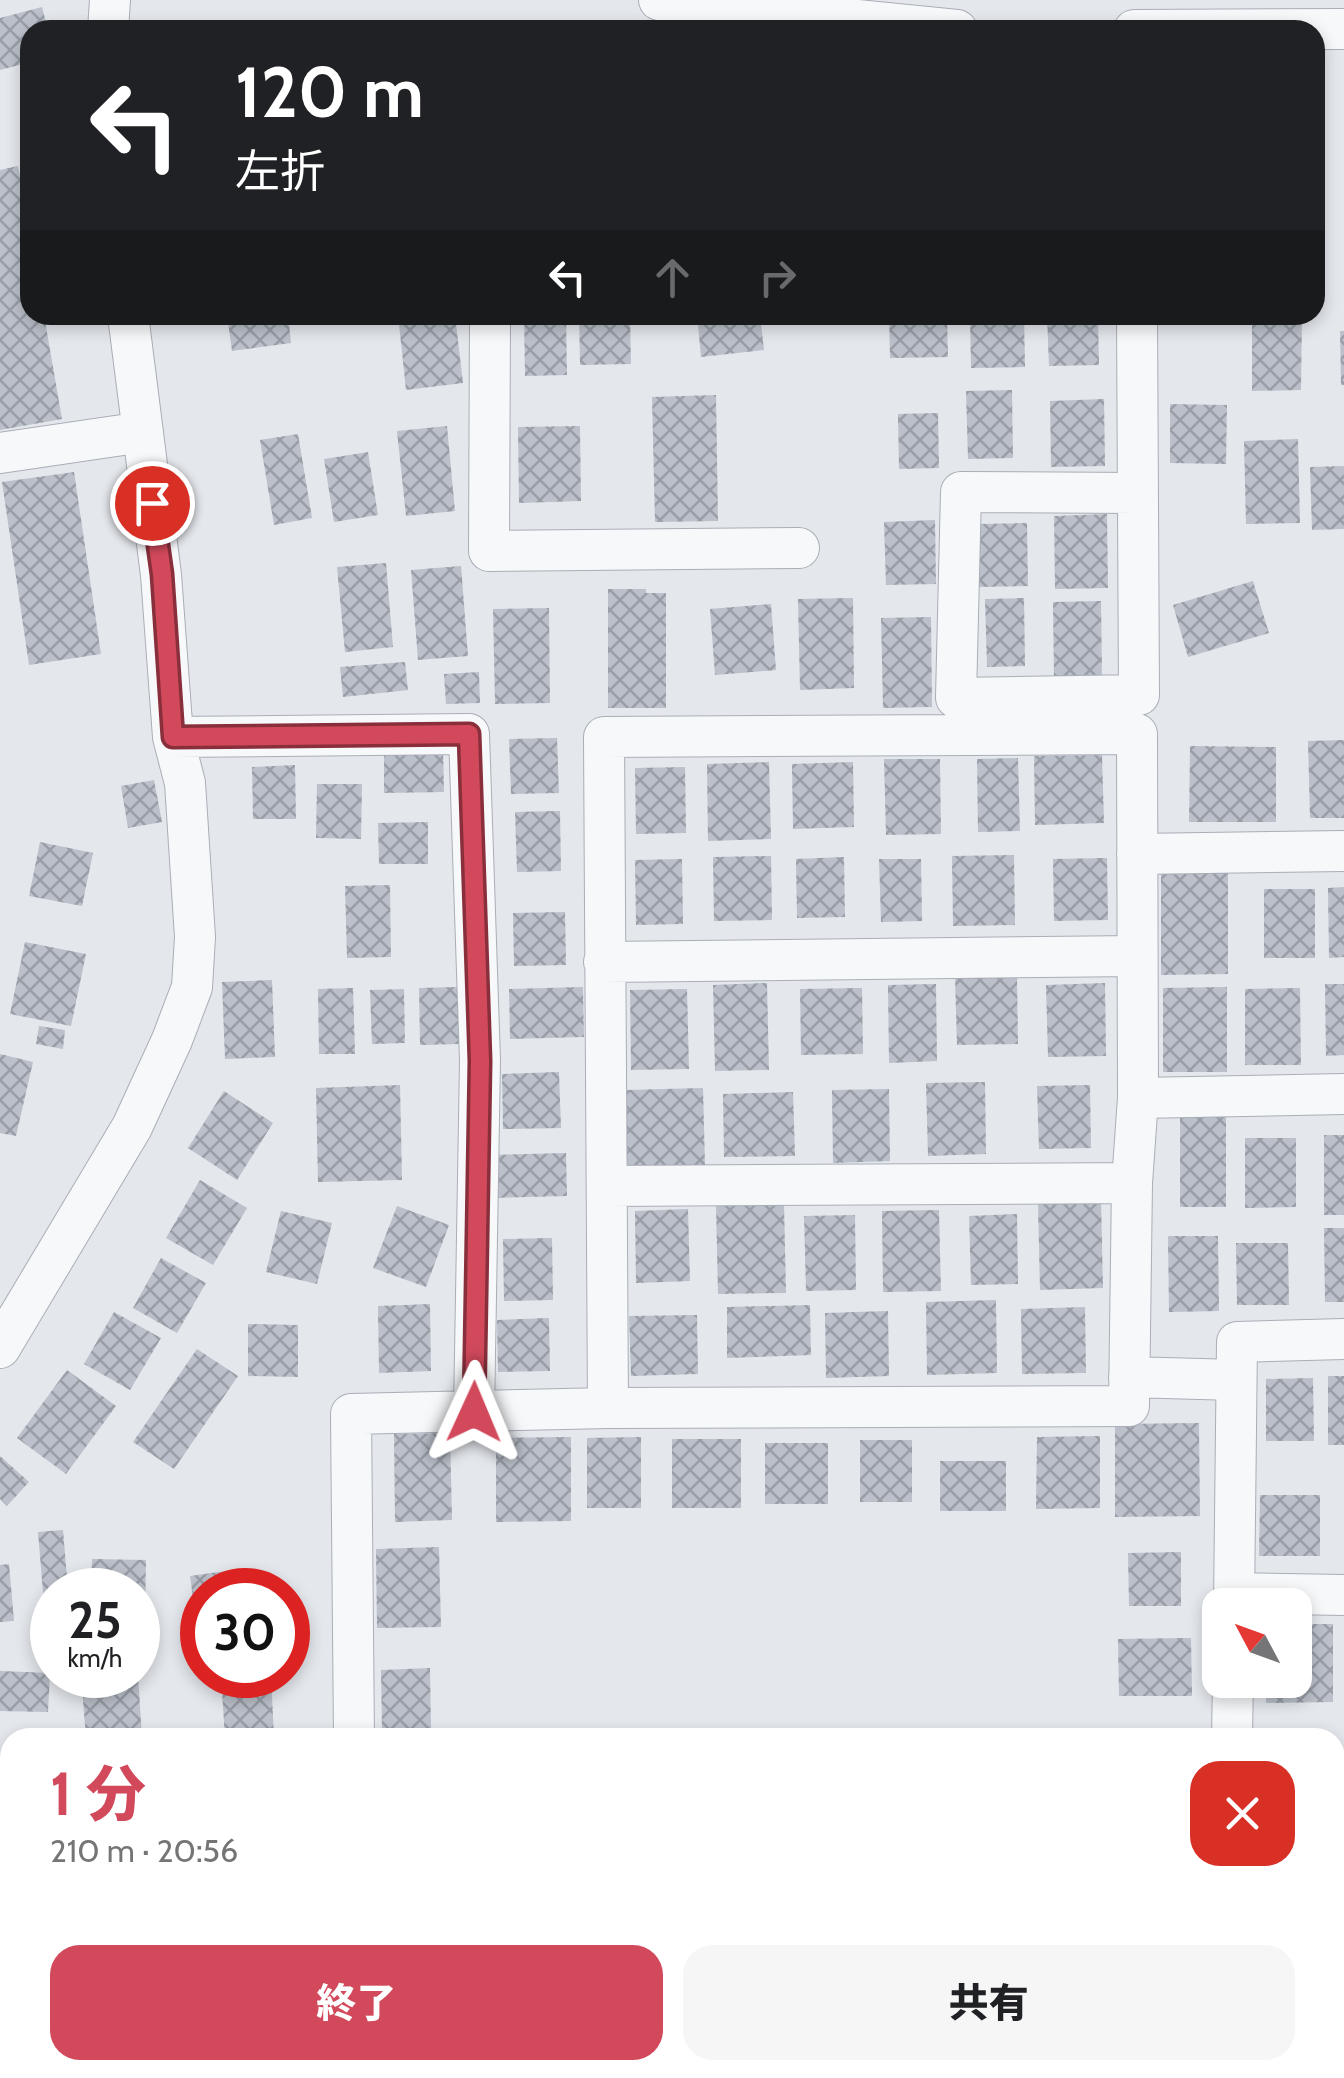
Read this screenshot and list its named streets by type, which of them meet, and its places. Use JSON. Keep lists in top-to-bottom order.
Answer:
{
  "north": "top left",
  "page": {
    "turn": ["120 m", "左折"],
    "speed": "25 km/h",
    "limit": "30",
    "heading": ["1 分", "210 m · 20:56"],
    "buttons": ["終了", "共有"]
  }
}
